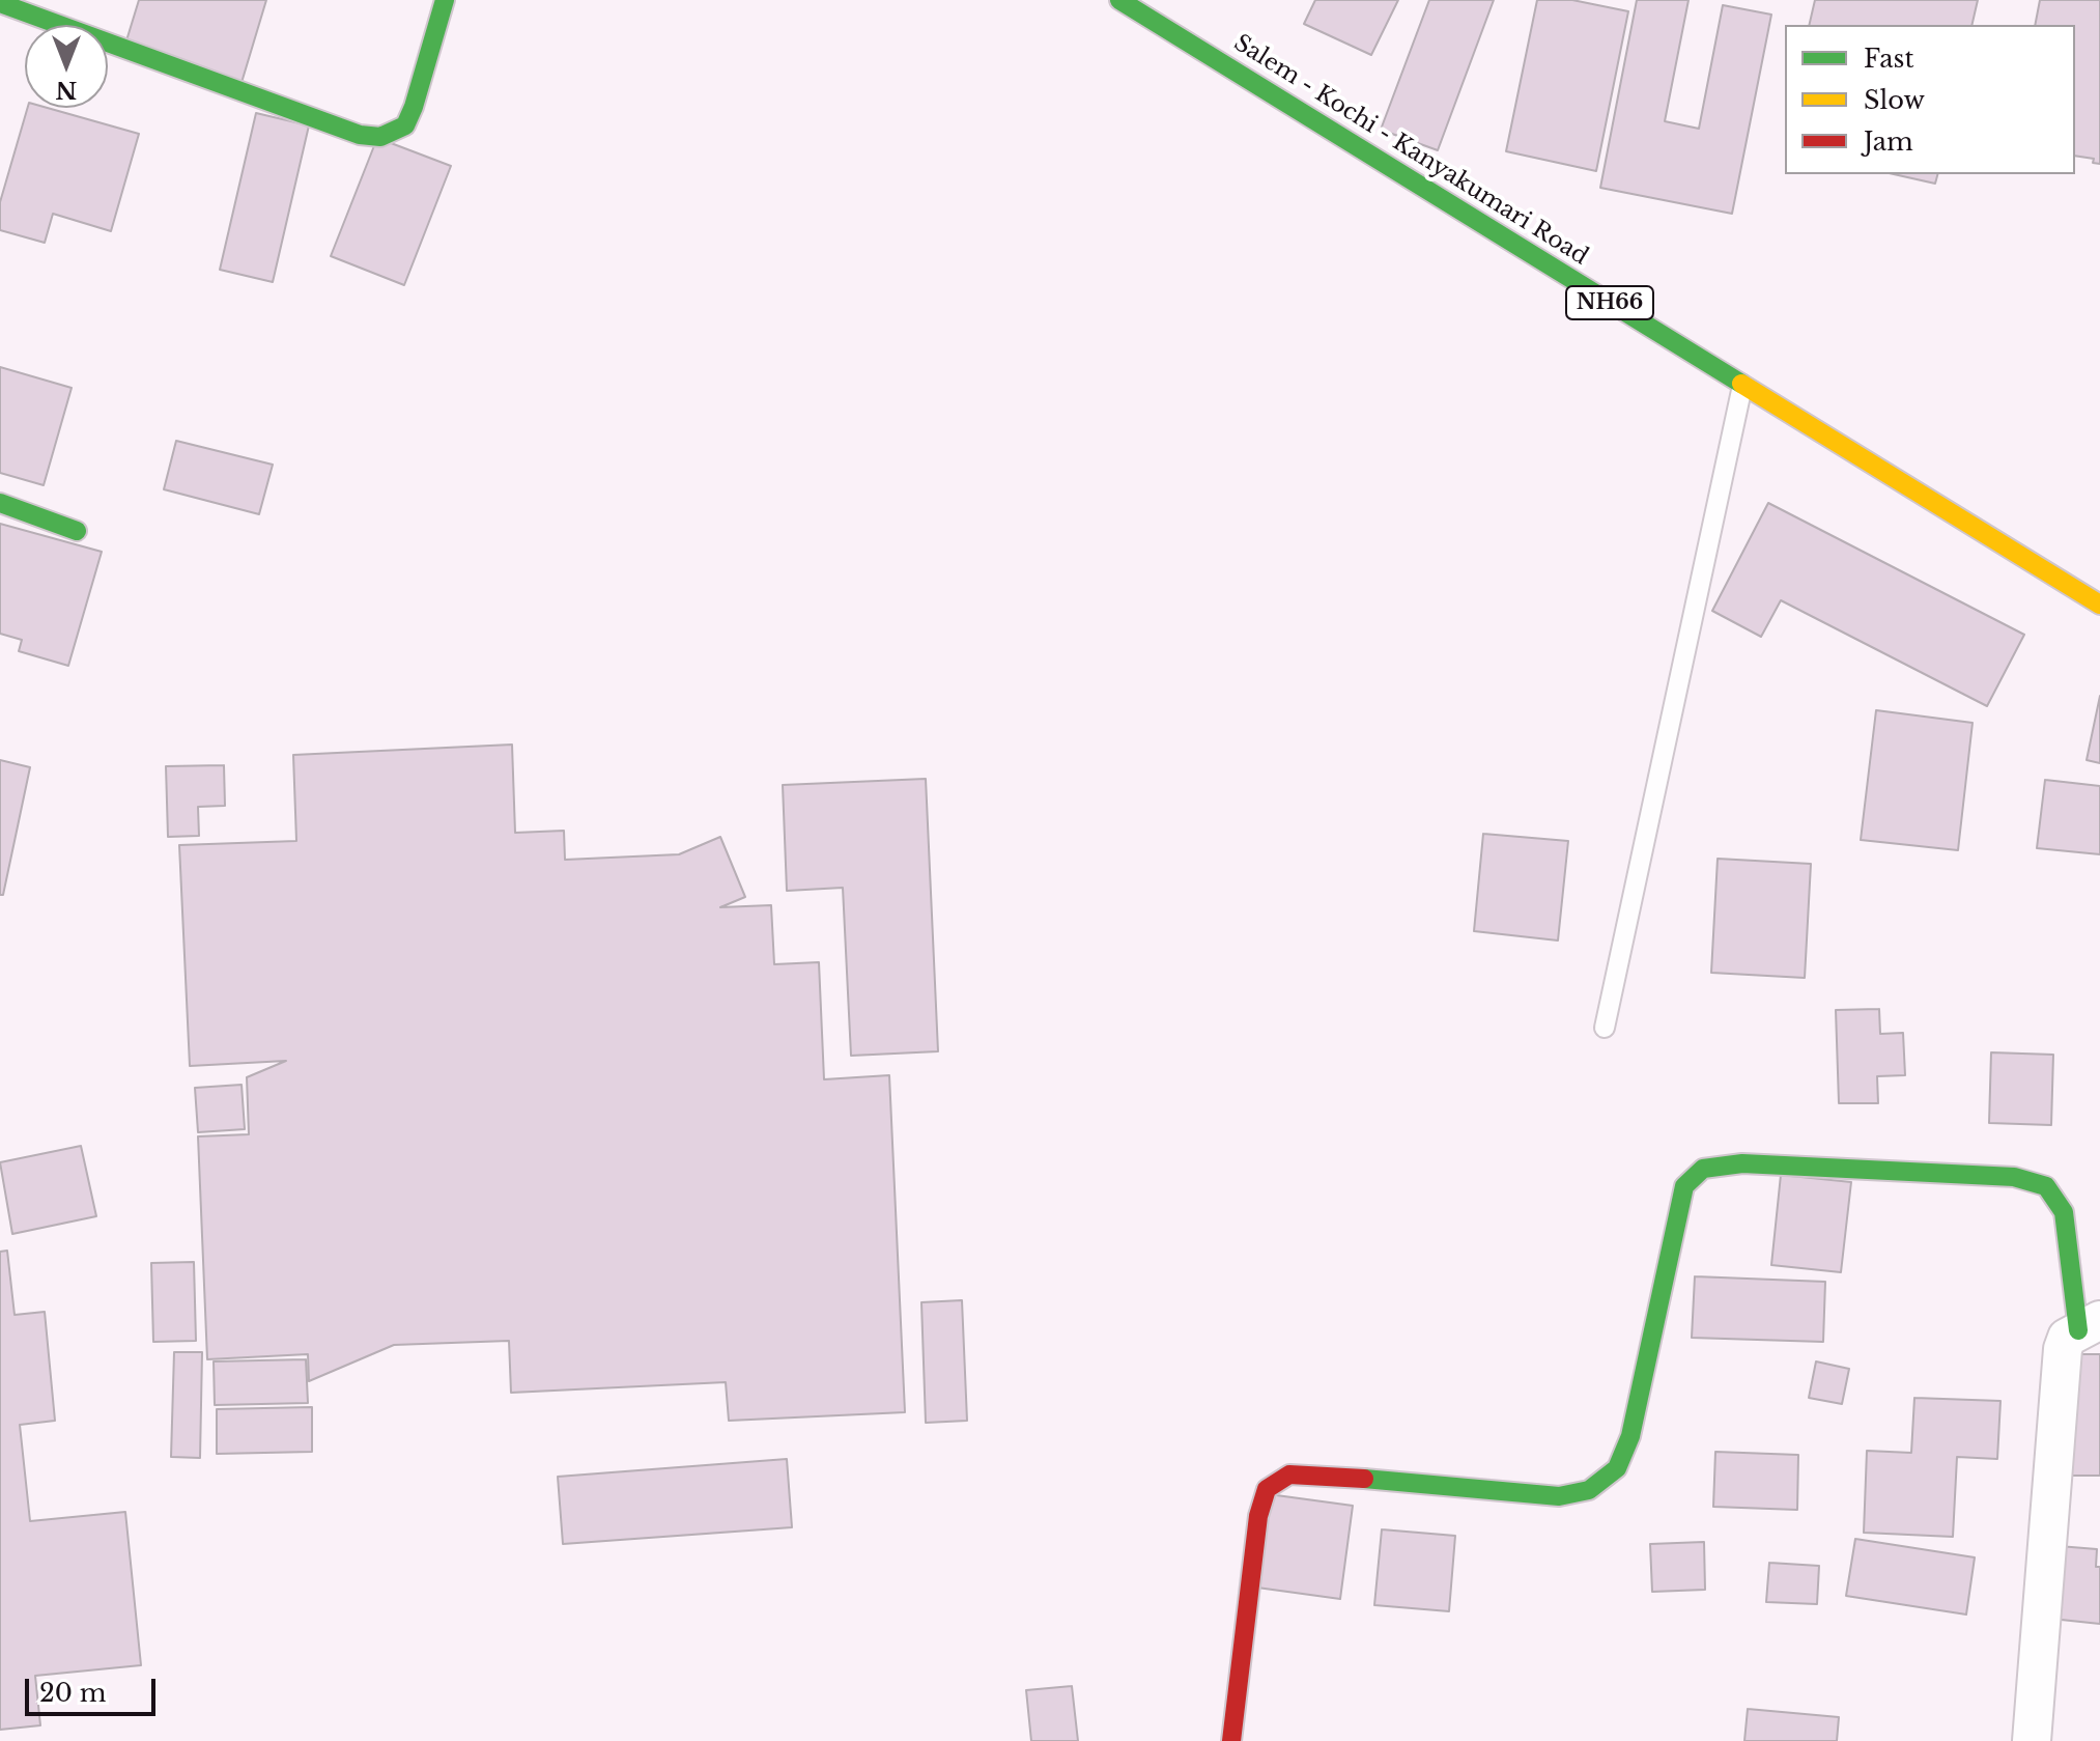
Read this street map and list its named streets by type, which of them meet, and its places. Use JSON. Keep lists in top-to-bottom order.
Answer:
{
  "streets": {
    "main road": ["Salem - Kochi - Kanyakumari Road", "NH66"]
  },
  "legend": ["Fast", "Slow", "Jam"],
  "scale_bar": "20 m",
  "north": "bottom"
}
